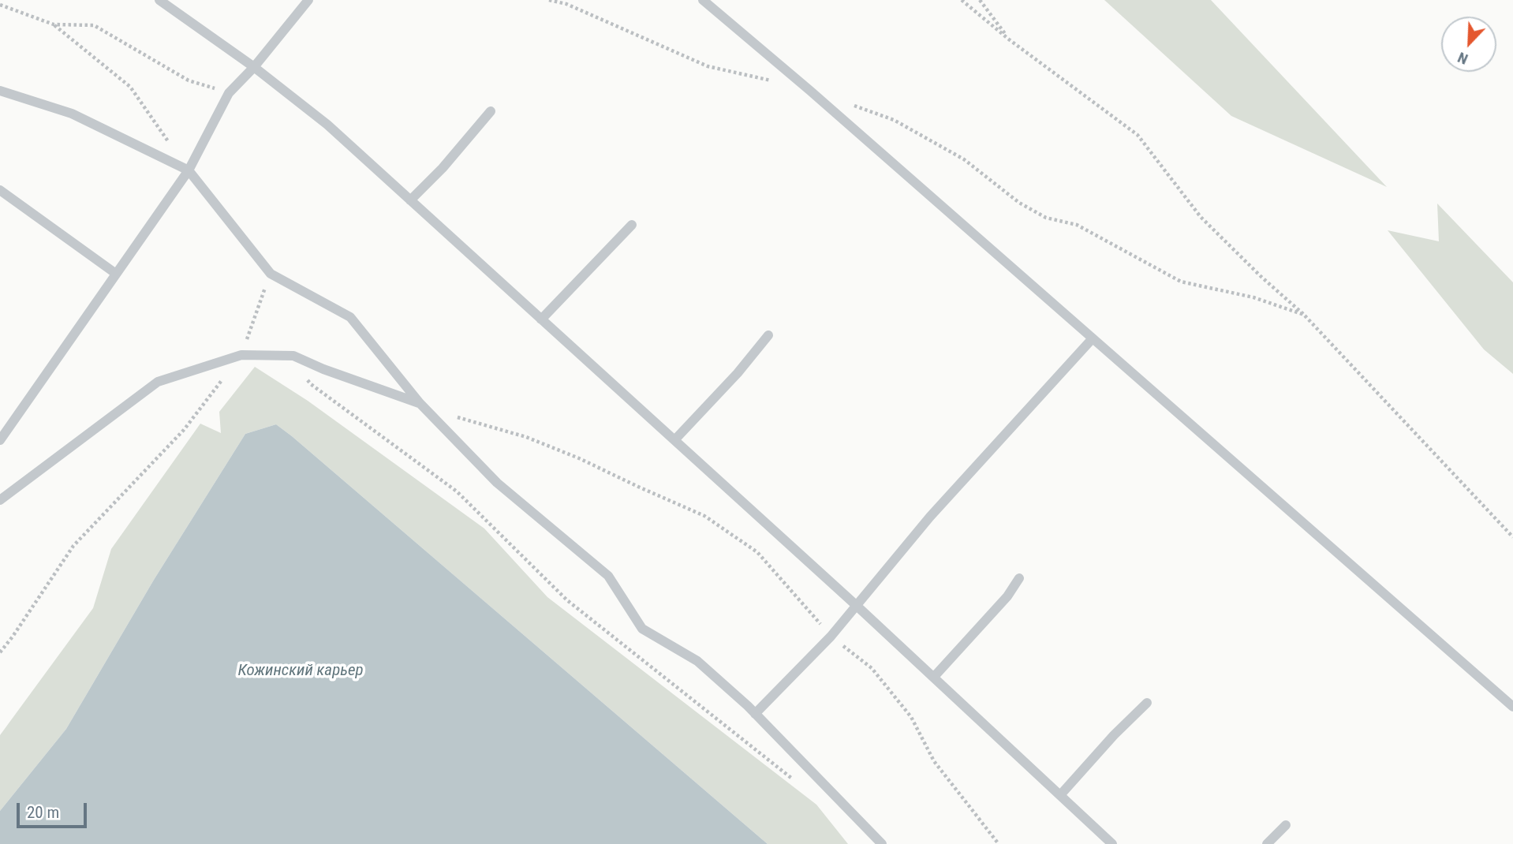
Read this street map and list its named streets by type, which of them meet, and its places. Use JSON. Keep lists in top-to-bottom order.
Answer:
{
  "water": ["Кожинский карьер"],
  "scale_bar": "20 m",
  "north": "bottom left"
}
